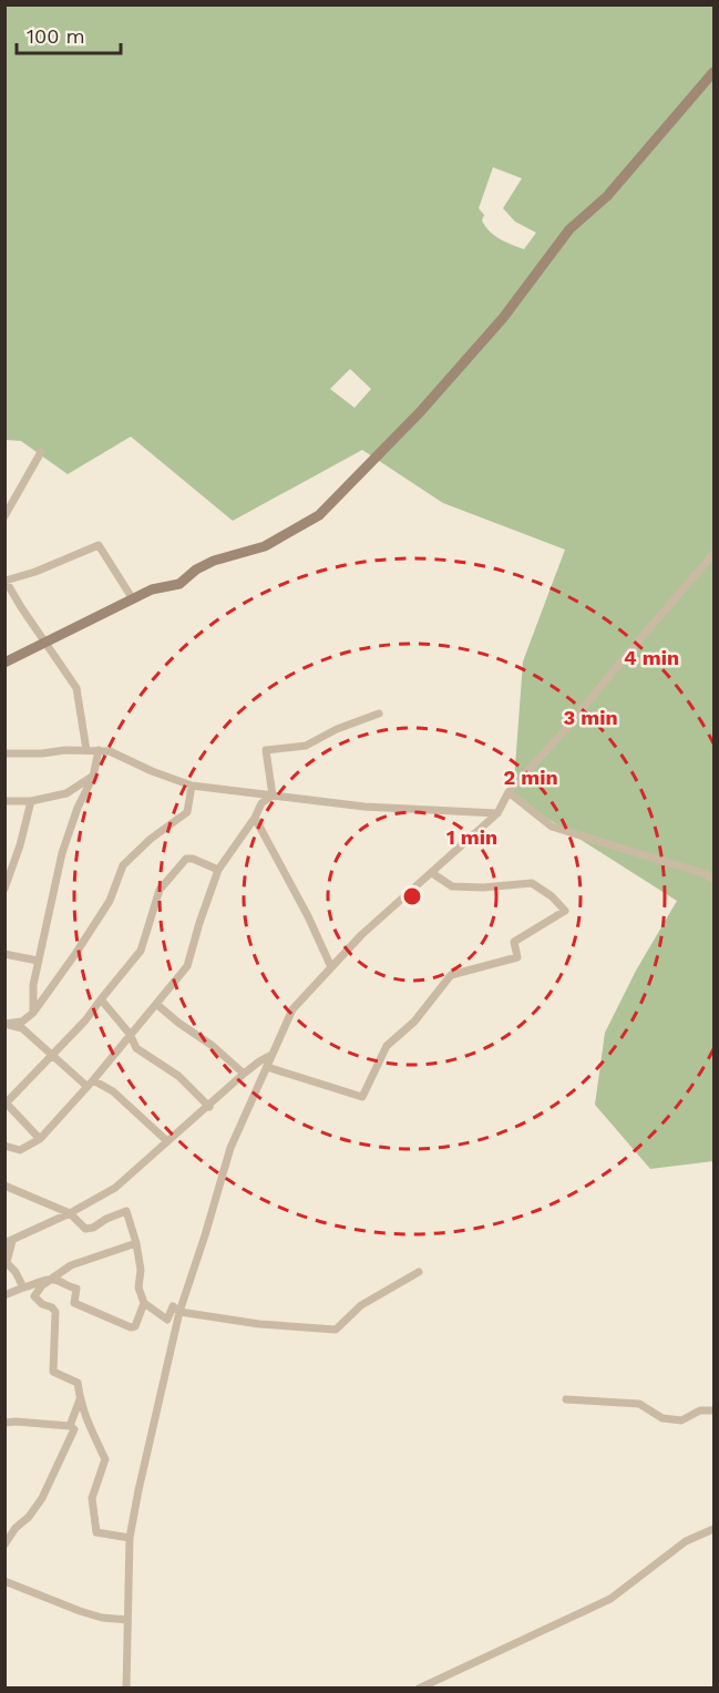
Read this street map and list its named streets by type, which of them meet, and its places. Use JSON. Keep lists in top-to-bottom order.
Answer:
{
  "scale_bar": "100 m",
  "rings": [
    "4 min",
    "3 min",
    "2 min",
    "1 min"
  ]
}
